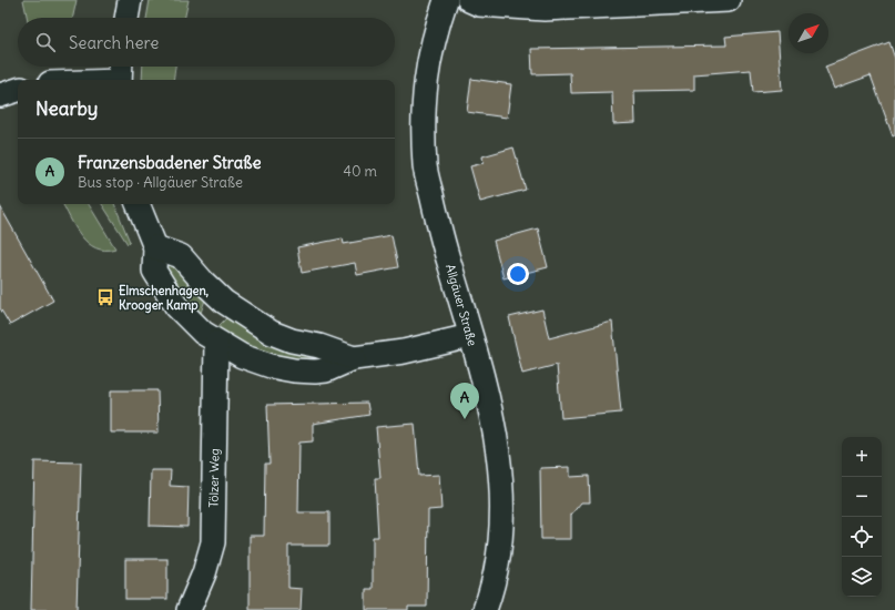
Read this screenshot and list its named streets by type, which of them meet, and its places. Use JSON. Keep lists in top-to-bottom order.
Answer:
{
  "streets": {
    "street": ["Allgäuer Straße", "Tölzer Weg"]
  },
  "places": {
    "bus stop": ["Elmschenhagen, Krooger Kamp"]
  },
  "north": "top right",
  "page": {
    "search": "Search here",
    "heading": "Nearby",
    "list": [
      {
        "mark": "A",
        "name": "Franzensbadener Straße",
        "note": "Bus stop · Allgäuer Straße",
        "value": "40 m"
      }
    ],
    "pins": "A",
    "map_buttons": ["+", "−"]
  }
}
